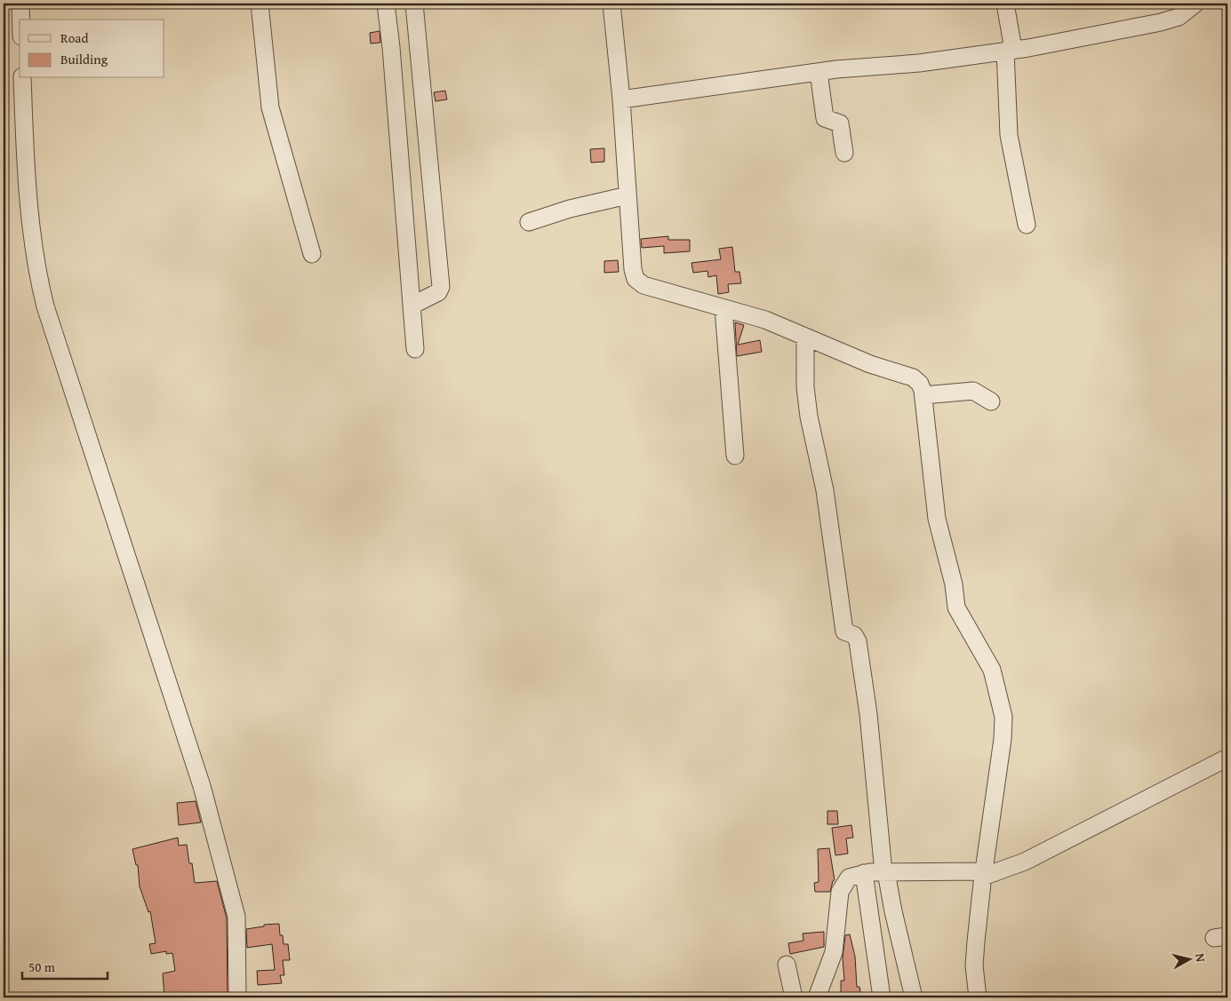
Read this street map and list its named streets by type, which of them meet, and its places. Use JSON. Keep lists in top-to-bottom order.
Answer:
{
  "legend": ["Road", "Building"],
  "scale_bar": "50 m",
  "north": "right"
}
